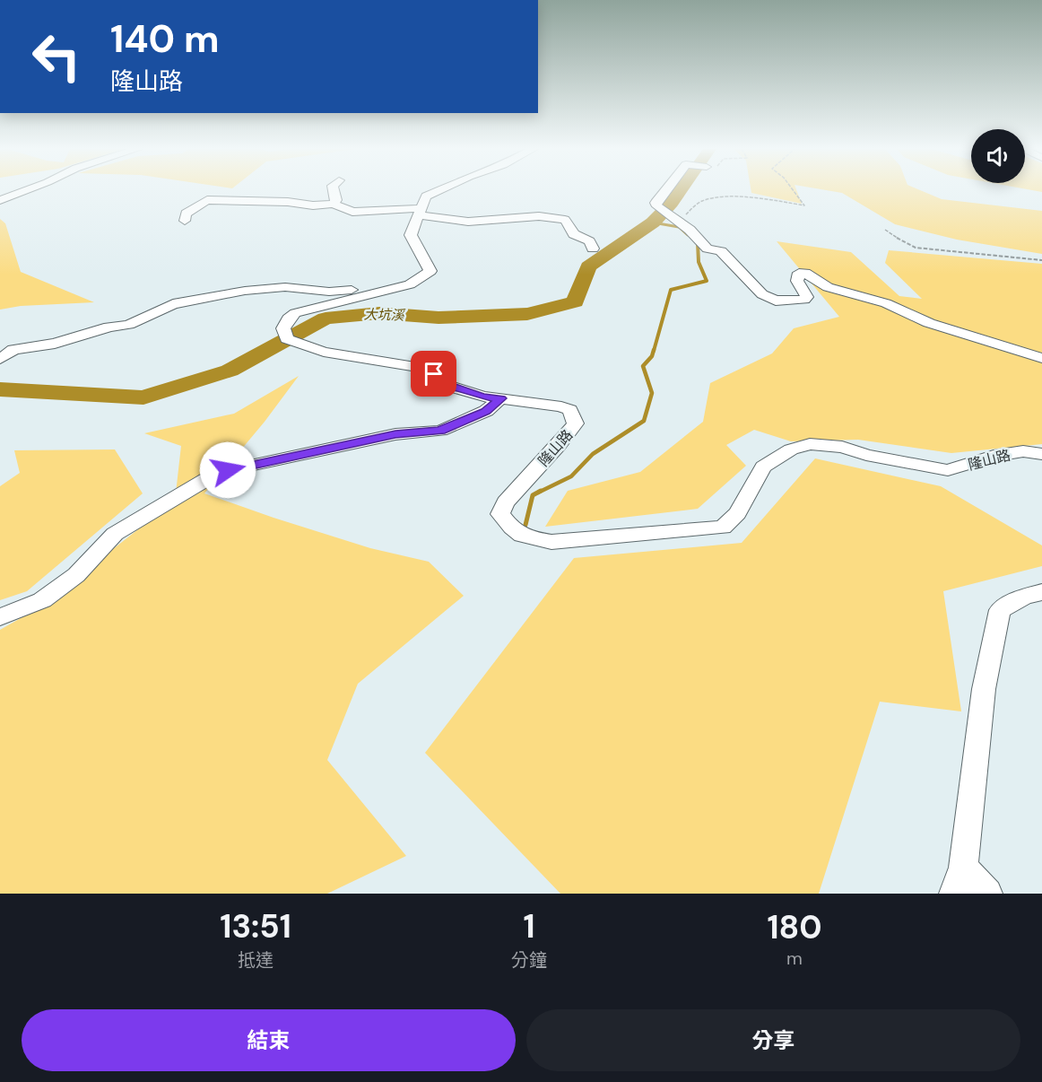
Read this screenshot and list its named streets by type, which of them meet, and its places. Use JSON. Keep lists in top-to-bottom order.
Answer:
{
  "streets": {
    "street": ["隆山路"]
  },
  "water": ["大坑溪"],
  "page": {
    "turn": ["140 m", "隆山路"],
    "eta": [
      "13:51",
      "抵達",
      "1",
      "分鐘",
      "180",
      "m"
    ],
    "buttons": ["結束", "分享"]
  }
}
